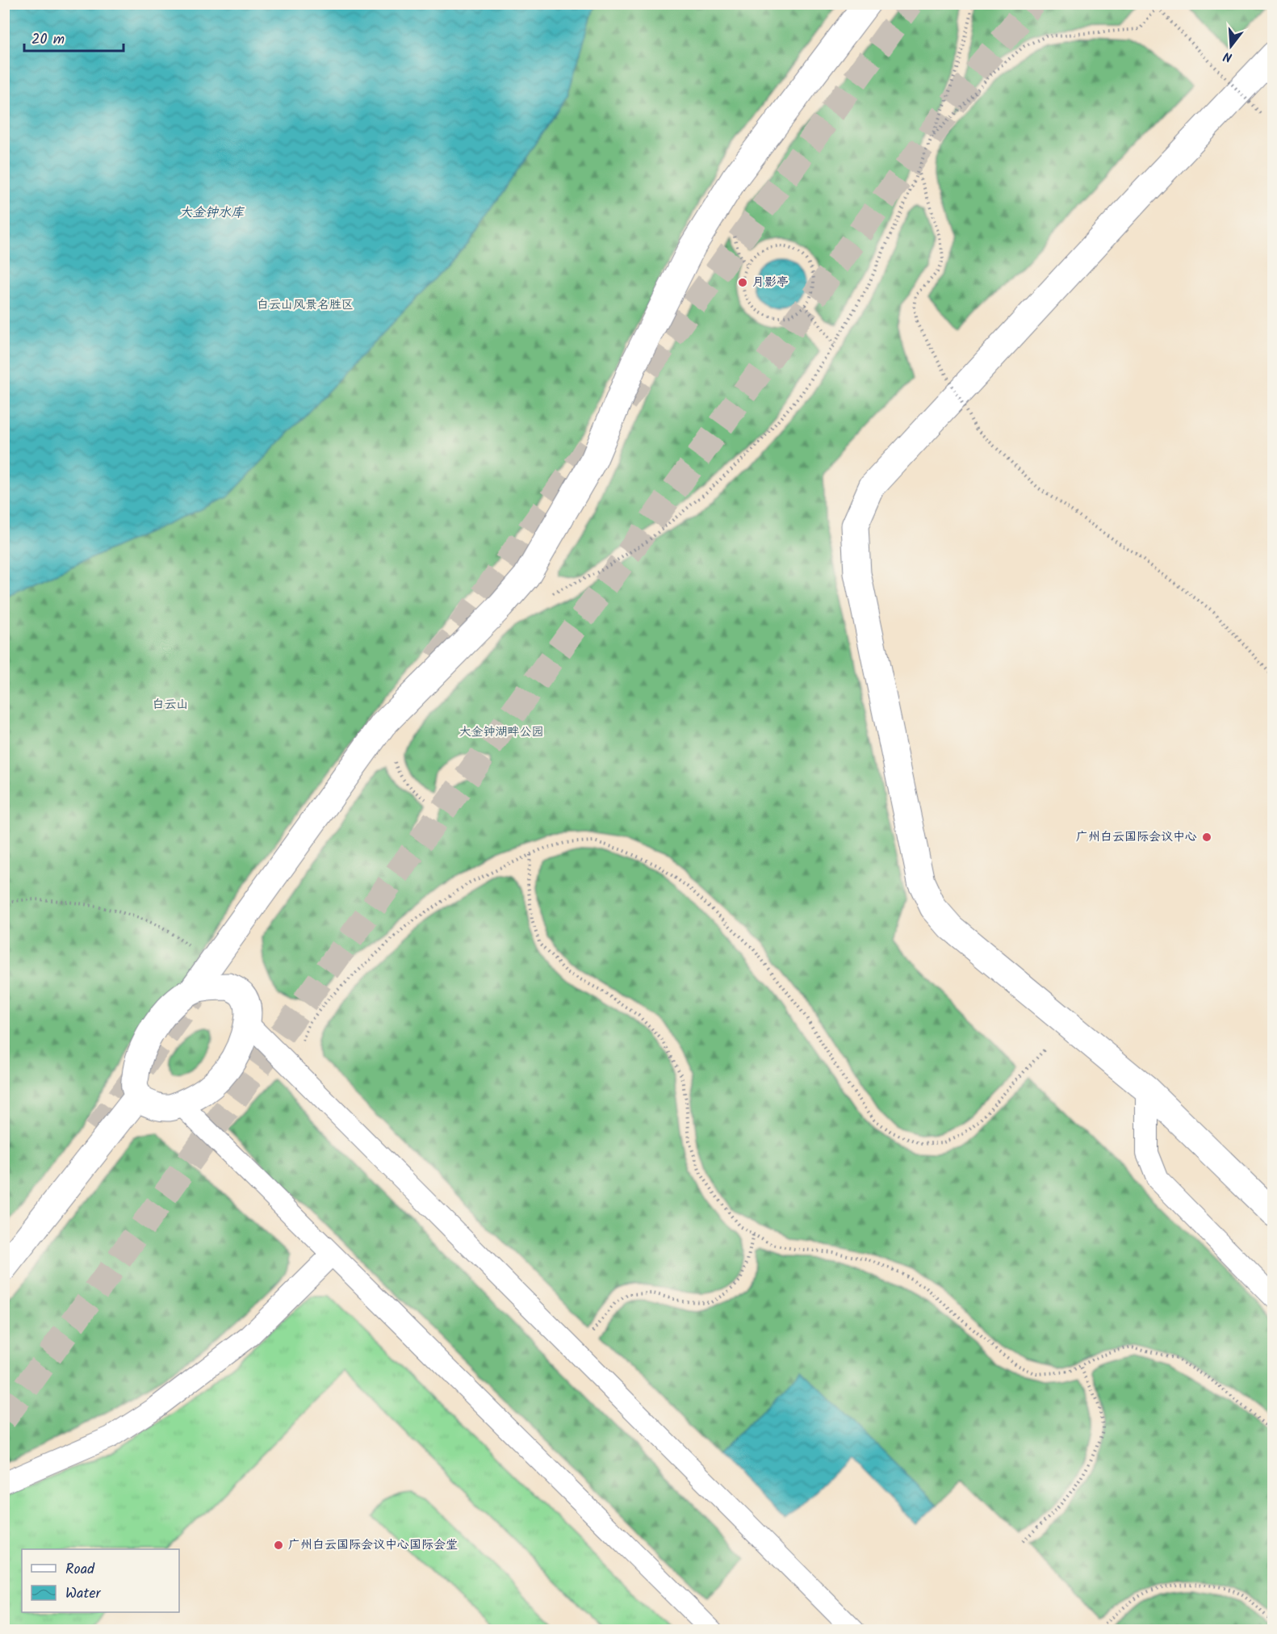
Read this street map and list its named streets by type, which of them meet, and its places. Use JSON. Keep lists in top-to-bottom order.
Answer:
{
  "water": ["大金钟水库"],
  "parks": ["白云山风景名胜区", "白云山", "大金钟湖畔公园"],
  "places": ["月影亭", "广州白云国际会议中心", "广州白云国际会议中心国际会堂"],
  "legend": ["Road", "Water"],
  "scale_bar": "20 m",
  "north": "bottom"
}
